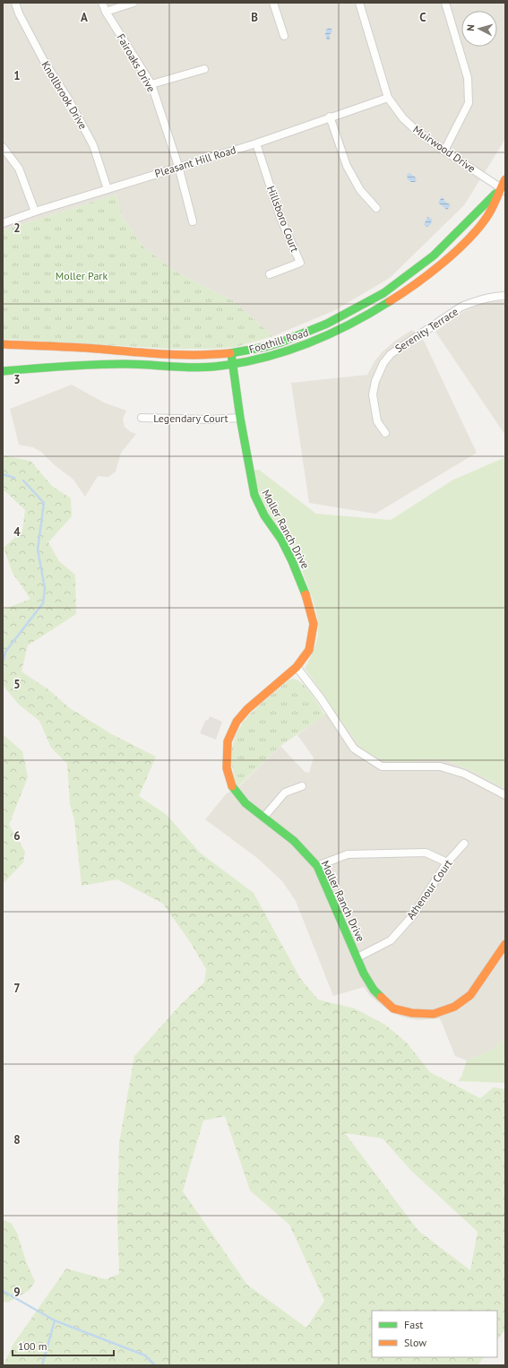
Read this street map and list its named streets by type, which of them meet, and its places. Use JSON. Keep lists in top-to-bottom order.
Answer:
{
  "streets": {
    "main road": ["Foothill Road", "Moller Ranch Drive"],
    "street": [
      "Fairoaks Drive",
      "Knollbrook Drive",
      "Muirwood Drive",
      "Pleasant Hill Road",
      "Hillsboro Court",
      "Serenity Terrace",
      "Legendary Court",
      "Athenour Court"
    ]
  },
  "crossings": [
    ["Fairoaks Drive", "Pleasant Hill Road"],
    ["Knollbrook Drive", "Pleasant Hill Road"],
    ["Muirwood Drive", "Pleasant Hill Road"],
    ["Muirwood Drive", "Foothill Road"],
    ["Pleasant Hill Road", "Hillsboro Court"],
    ["Foothill Road", "Moller Ranch Drive"],
    ["Legendary Court", "Moller Ranch Drive"],
    ["Moller Ranch Drive", "Athenour Court"]
  ],
  "parks": ["Moller Park"],
  "legend": ["Fast", "Slow"],
  "scale_bar": "100 m",
  "north": "left",
  "grid": {
    "columns": ["A", "B", "C"],
    "rows": [
      "1",
      "2",
      "3",
      "4",
      "5",
      "6",
      "7",
      "8",
      "9"
    ]
  }
}
